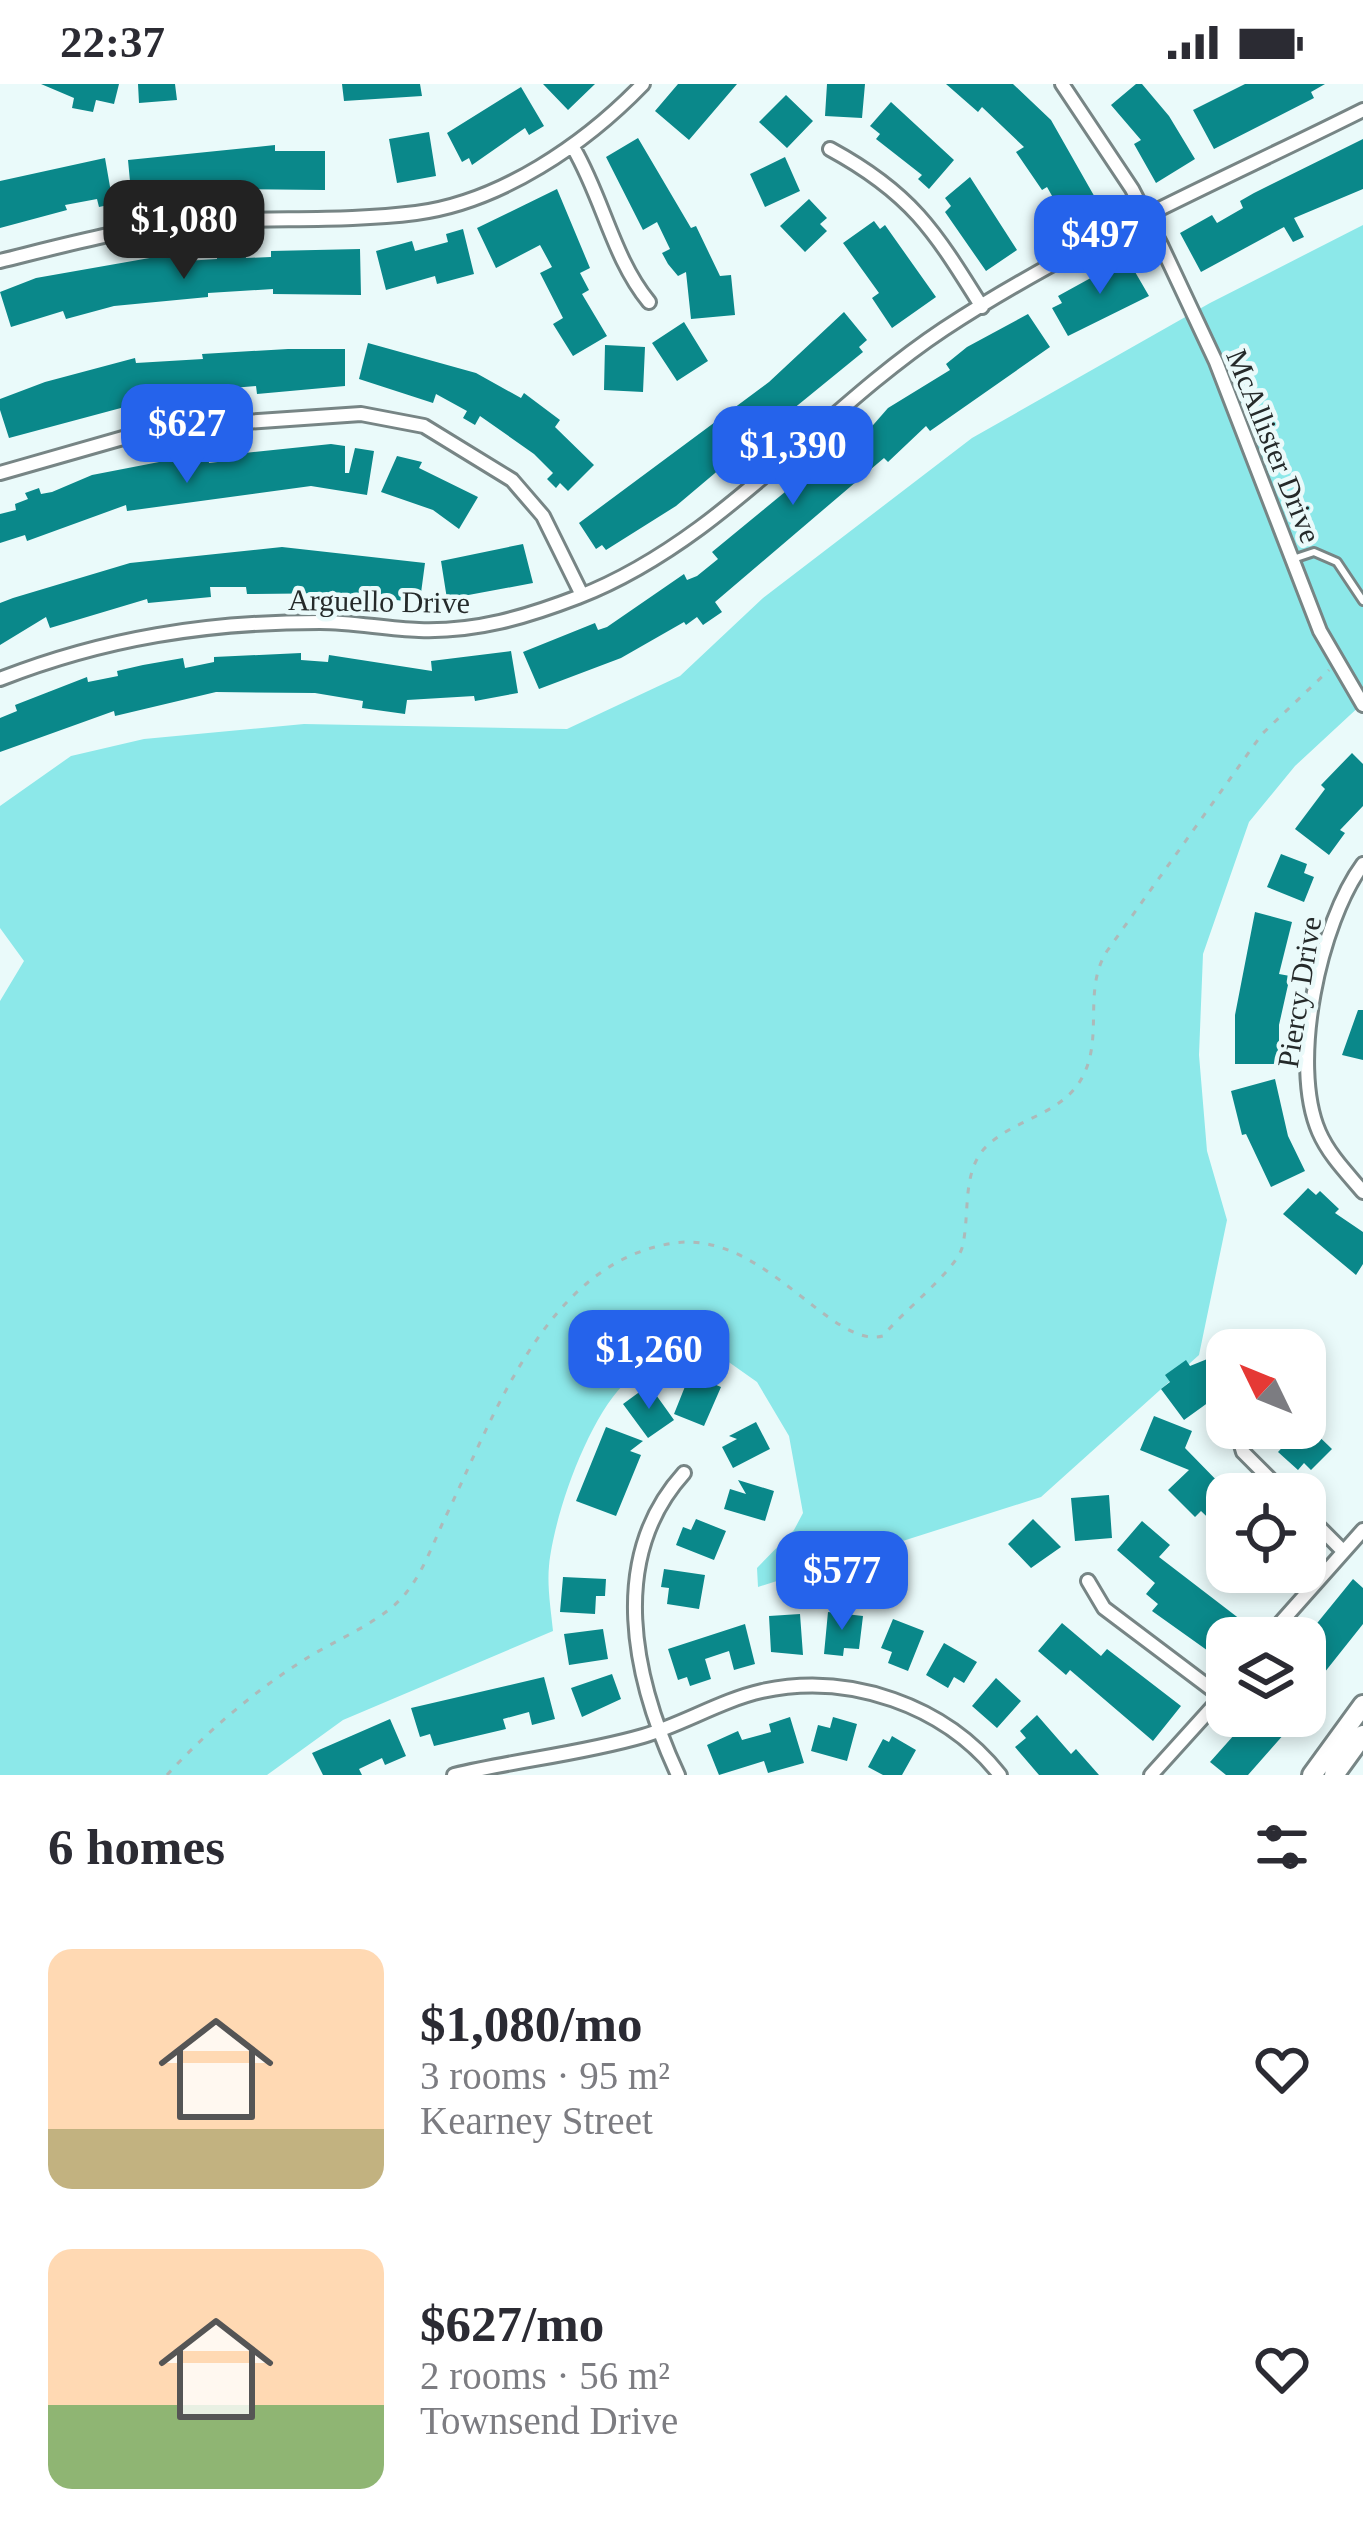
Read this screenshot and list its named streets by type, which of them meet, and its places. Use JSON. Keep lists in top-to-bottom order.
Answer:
{
  "streets": {
    "street": ["McAllister Drive", "Arguello Drive", "Piercy Drive"]
  },
  "crossings": [
    ["McAllister Drive", "Arguello Drive"]
  ],
  "north": "top left",
  "page": {
    "status": "22:37",
    "price": [
      "$1,080",
      "$497",
      "$627",
      "$1,390",
      "$1,260",
      "$577"
    ],
    "heading": "6 homes",
    "list": [
      {
        "name": "$1,080/mo",
        "note": "3 rooms · 95 m² · Kearney Street"
      },
      {
        "name": "$627/mo",
        "note": "2 rooms · 56 m² · Townsend Drive"
      }
    ]
  }
}
